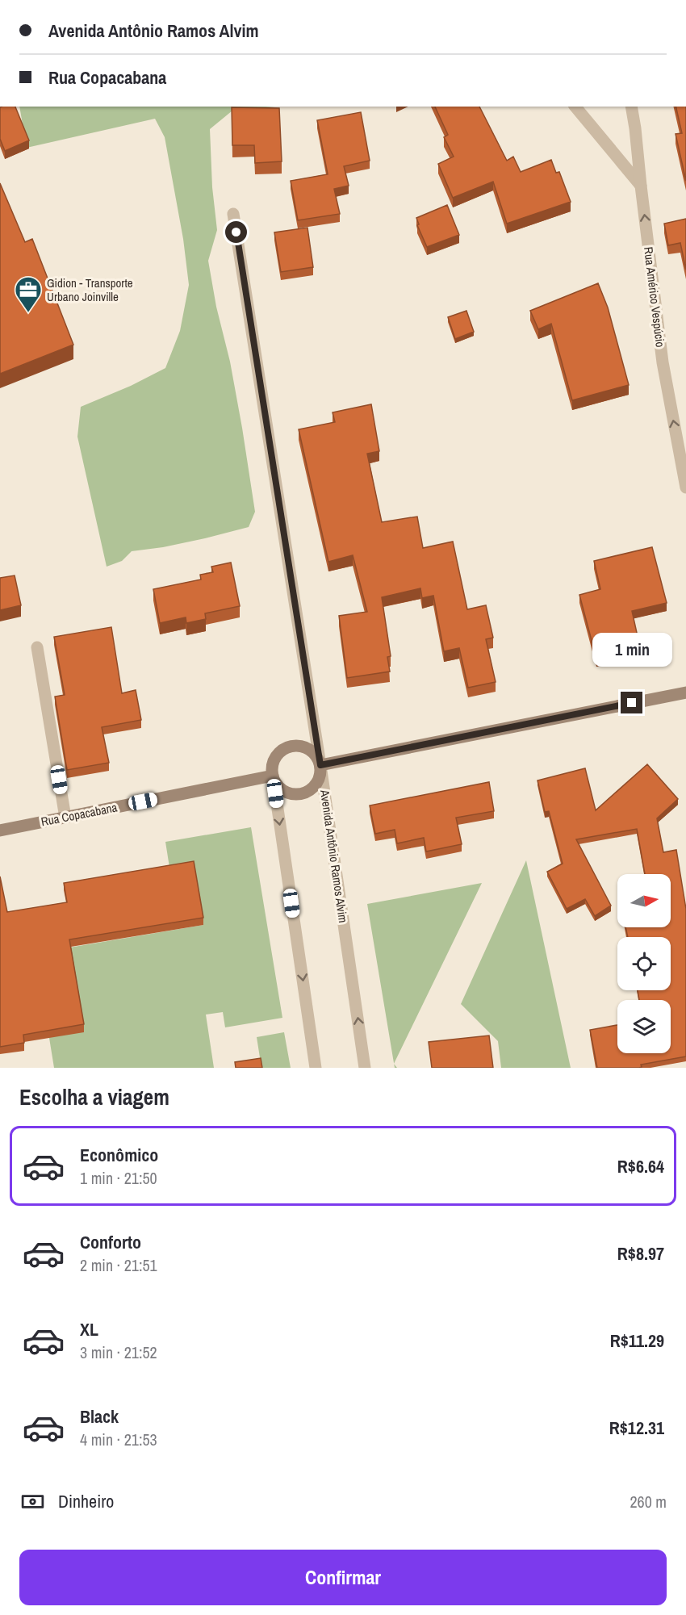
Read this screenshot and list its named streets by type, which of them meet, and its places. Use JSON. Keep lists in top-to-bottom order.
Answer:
{
  "streets": {
    "main road": ["Rua Copacabana"],
    "street": ["Rua Américo Vespúcio", "Avenida Antônio Ramos Alvim"]
  },
  "crossings": [
    ["Rua Copacabana", "Avenida Antônio Ramos Alvim"]
  ],
  "one_way": ["Rua Américo Vespúcio"],
  "places": {
    "office": ["Gidion - Transporte Urbano Joinville"]
  },
  "north": "right",
  "page": {
    "banner": ["Avenida Antônio Ramos Alvim", "Rua Copacabana"],
    "bubble": "1 min",
    "heading": "Escolha a viagem",
    "list": [
      {
        "name": "Econômico",
        "note": "1 min · 21:50",
        "value": "R$6.64"
      },
      {
        "name": "Conforto",
        "note": "2 min · 21:51",
        "value": "R$8.97"
      },
      {
        "name": "XL",
        "note": "3 min · 21:52",
        "value": "R$11.29"
      },
      {
        "name": "Black",
        "note": "4 min · 21:53",
        "value": "R$12.31"
      }
    ],
    "pay": ["Dinheiro", "260 m"],
    "buttons": "Confirmar"
  }
}
